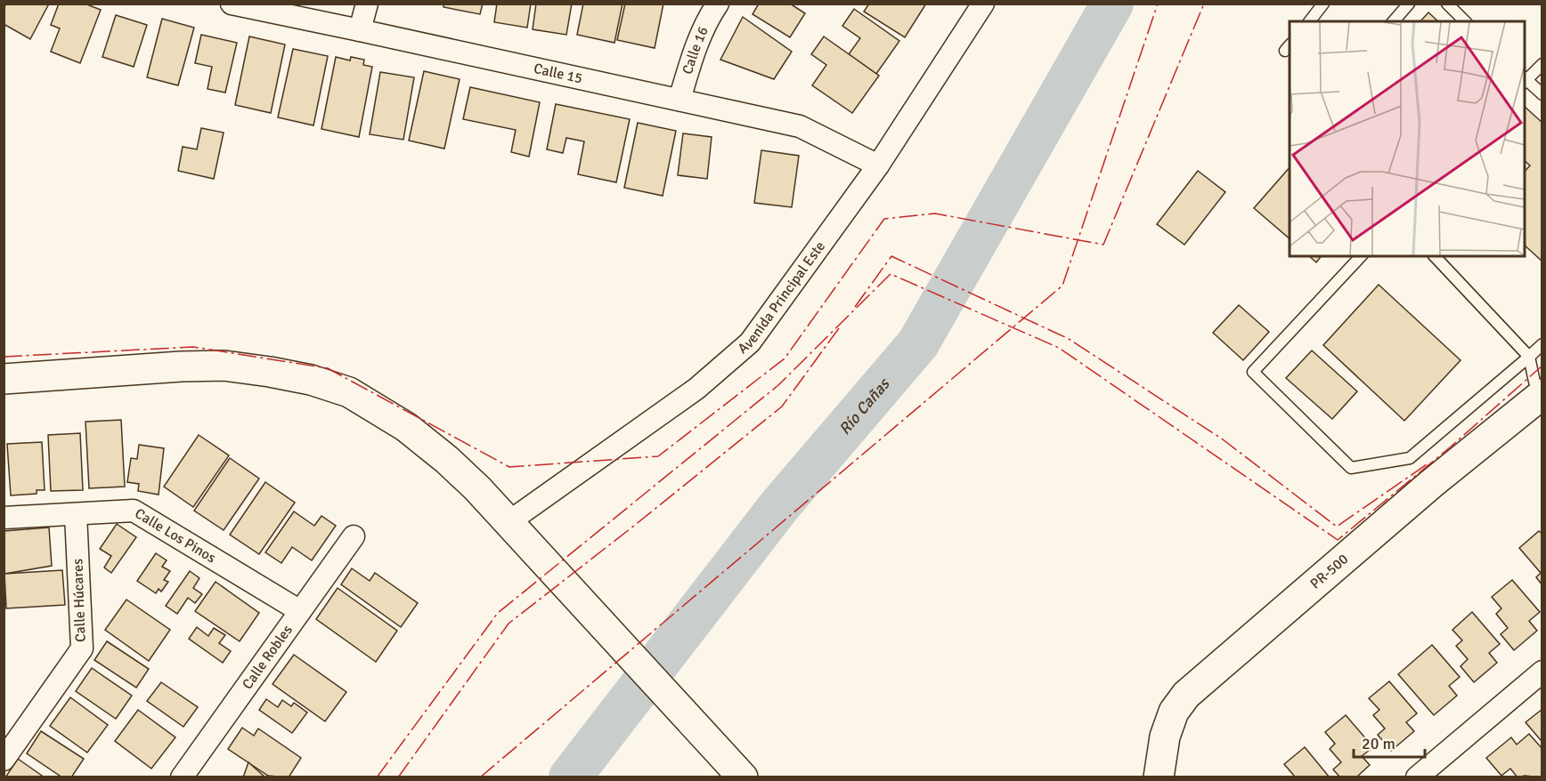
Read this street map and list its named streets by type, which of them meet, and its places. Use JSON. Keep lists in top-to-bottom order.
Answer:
{
  "streets": {
    "highway": ["PR-500"],
    "street": [
      "Calle 16",
      "Calle 15",
      "Avenida Principal Este",
      "Calle Los Pinos",
      "Calle Húcares",
      "Calle Robles"
    ]
  },
  "crossings": [
    ["Calle 16", "Calle 15"],
    ["Calle 15", "Avenida Principal Este"],
    ["Calle Los Pinos", "Calle Húcares"],
    ["Calle Los Pinos", "Calle Robles"]
  ],
  "water": ["Río Cañas"],
  "scale_bar": "20 m"
}
